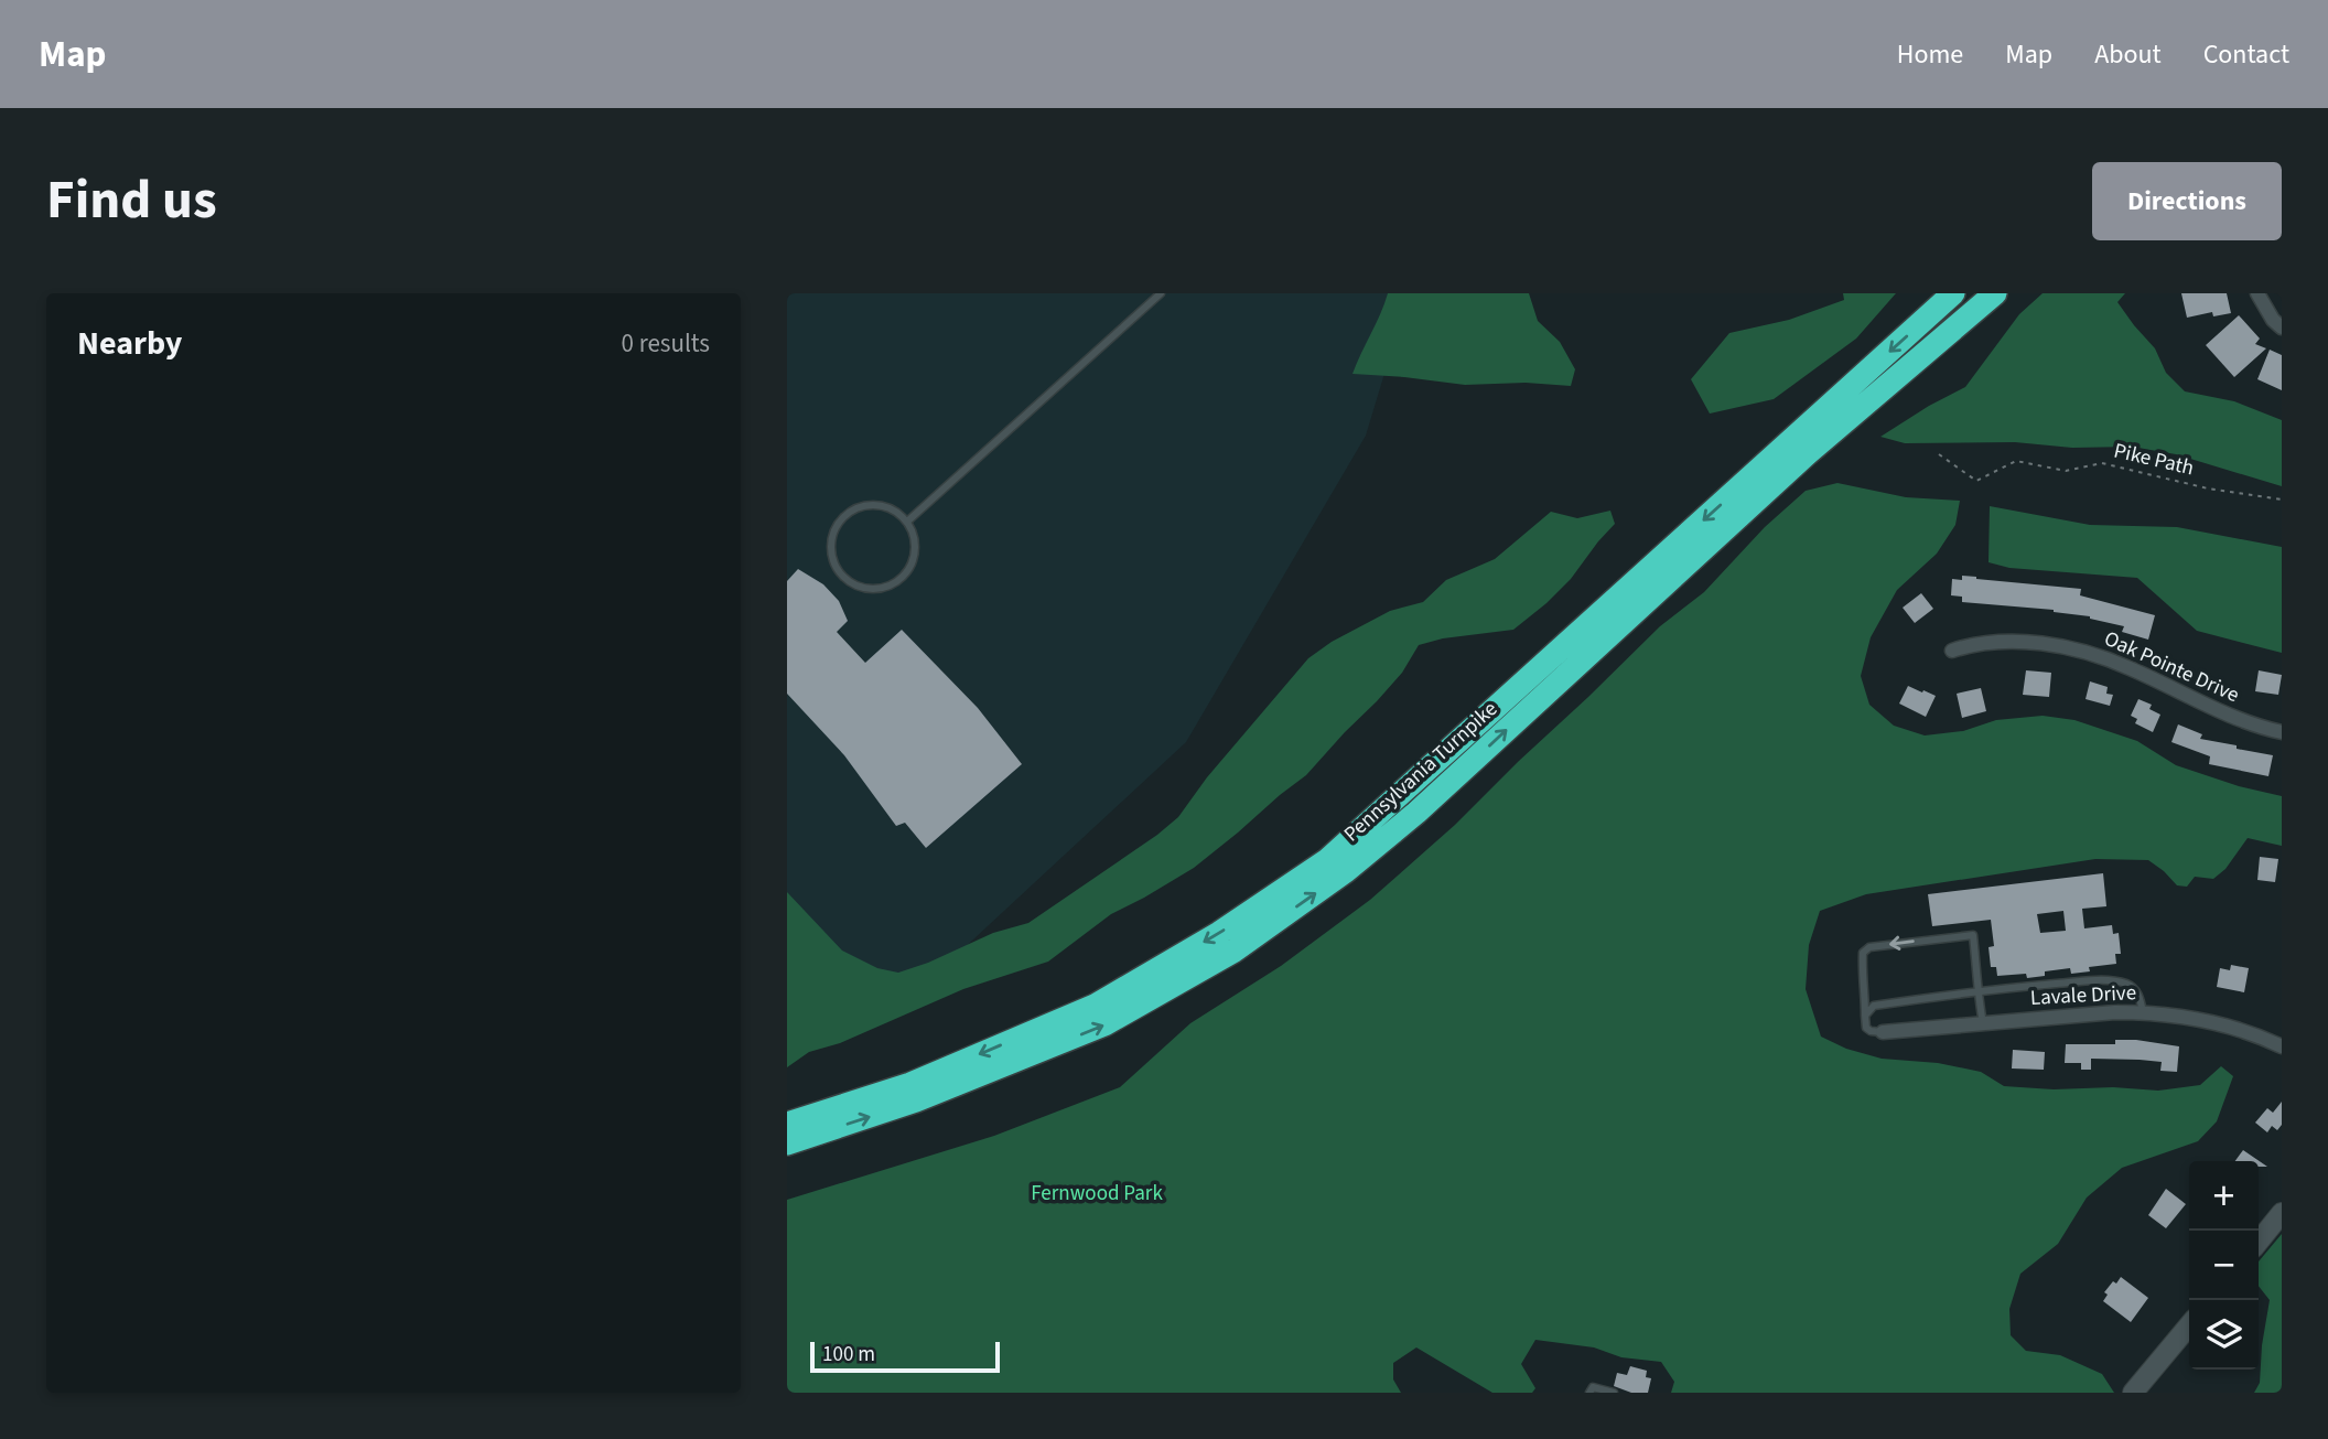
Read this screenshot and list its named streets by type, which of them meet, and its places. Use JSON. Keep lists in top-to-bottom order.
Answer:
{
  "streets": {
    "highway": ["Pennsylvania Turnpike"],
    "street": ["Oak Pointe Drive", "Lavale Drive"],
    "path": ["Pike Path"]
  },
  "parks": ["Fernwood Park"],
  "scale_bar": "100 m",
  "page": {
    "header": "Map",
    "nav": [
      "Home",
      "Map",
      "About",
      "Contact"
    ],
    "title": "Find us",
    "buttons": "Directions",
    "heading": ["Nearby", "0 results"],
    "map_buttons": ["+", "−"],
    "scale": "100 m"
  }
}
